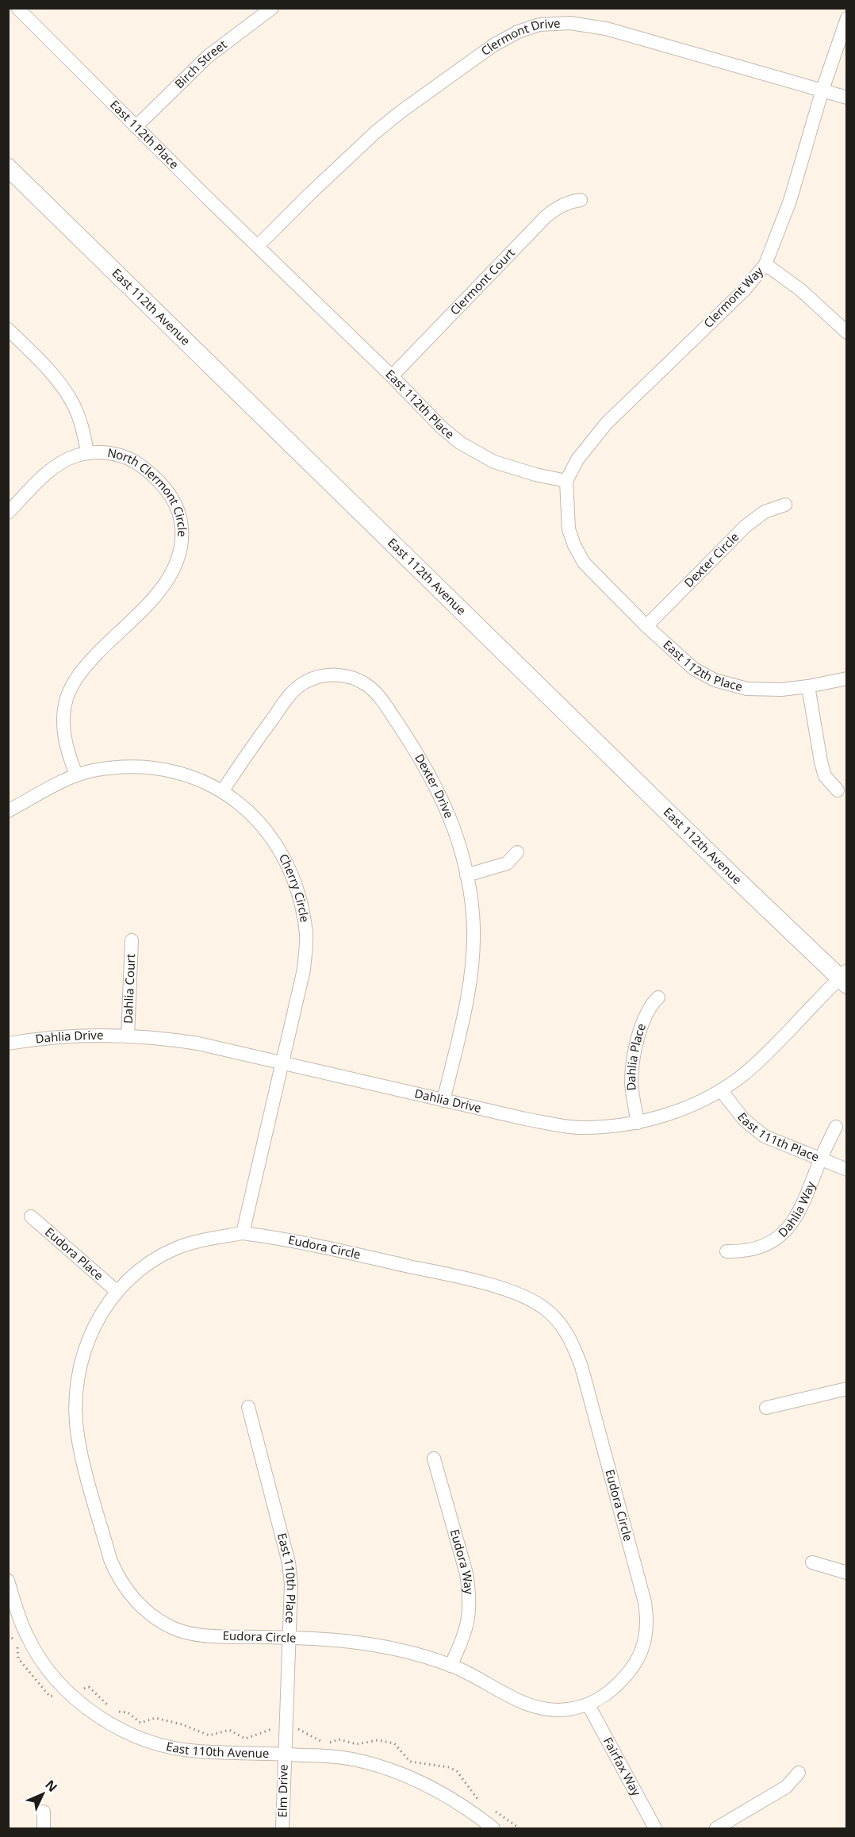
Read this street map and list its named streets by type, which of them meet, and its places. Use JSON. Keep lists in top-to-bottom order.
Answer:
{
  "streets": {
    "street": [
      "Clermont Drive",
      "Birch Street",
      "East 112th Place",
      "Clermont Court",
      "Clermont Way",
      "East 112th Avenue",
      "North Clermont Circle",
      "Dexter Circle",
      "Dexter Drive",
      "Cherry Circle",
      "Dahlia Court",
      "Dahlia Drive",
      "Dahlia Place",
      "East 111th Place",
      "Dahlia Way",
      "Eudora Circle",
      "Eudora Place",
      "Eudora Way",
      "East 110th Place",
      "East 110th Avenue",
      "Fairfax Way",
      "Elm Drive"
    ]
  },
  "crossings": [
    ["Clermont Drive", "East 112th Place"],
    ["Clermont Drive", "Clermont Way"],
    ["Birch Street", "East 112th Place"],
    ["East 112th Place", "Clermont Court"],
    ["East 112th Place", "Clermont Way"],
    ["East 112th Place", "Dexter Circle"],
    ["East 112th Avenue", "Dahlia Drive"],
    ["North Clermont Circle", "Cherry Circle"],
    ["Dexter Drive", "Cherry Circle"],
    ["Dexter Drive", "Dahlia Drive"],
    ["Cherry Circle", "Dahlia Drive"],
    ["Cherry Circle", "Eudora Circle"],
    ["Dahlia Court", "Dahlia Drive"],
    ["Dahlia Drive", "Dahlia Place"],
    ["Dahlia Drive", "East 111th Place"],
    ["East 111th Place", "Dahlia Way"],
    ["Eudora Circle", "Eudora Place"],
    ["Eudora Circle", "Eudora Way"],
    ["Eudora Circle", "East 110th Place"],
    ["Eudora Circle", "Fairfax Way"],
    ["East 110th Place", "East 110th Avenue"],
    ["East 110th Place", "Elm Drive"],
    ["East 110th Avenue", "Elm Drive"]
  ],
  "north": "top right"
}
